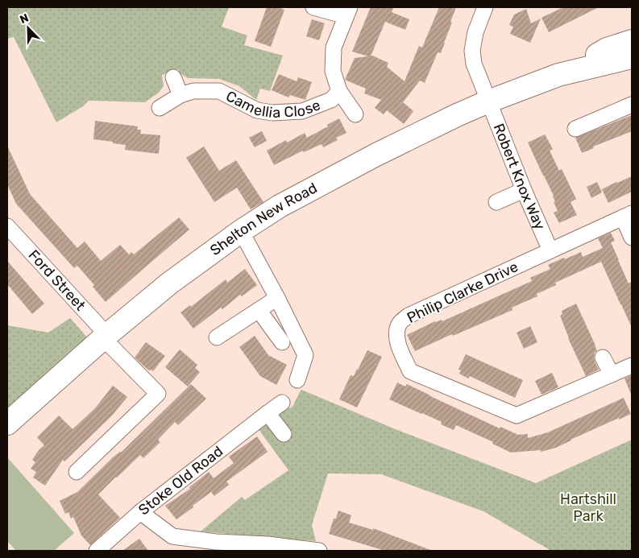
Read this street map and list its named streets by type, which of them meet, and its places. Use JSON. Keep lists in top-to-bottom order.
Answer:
{
  "streets": {
    "main road": ["Shelton New Road"],
    "street": [
      "Camellia Close",
      "Robert Knox Way",
      "Ford Street",
      "Philip Clarke Drive",
      "Stoke Old Road"
    ]
  },
  "crossings": [
    ["Robert Knox Way", "Shelton New Road"],
    ["Robert Knox Way", "Philip Clarke Drive"],
    ["Shelton New Road", "Ford Street"]
  ],
  "parks": ["Hartshill Park"],
  "north": "top left"
}
